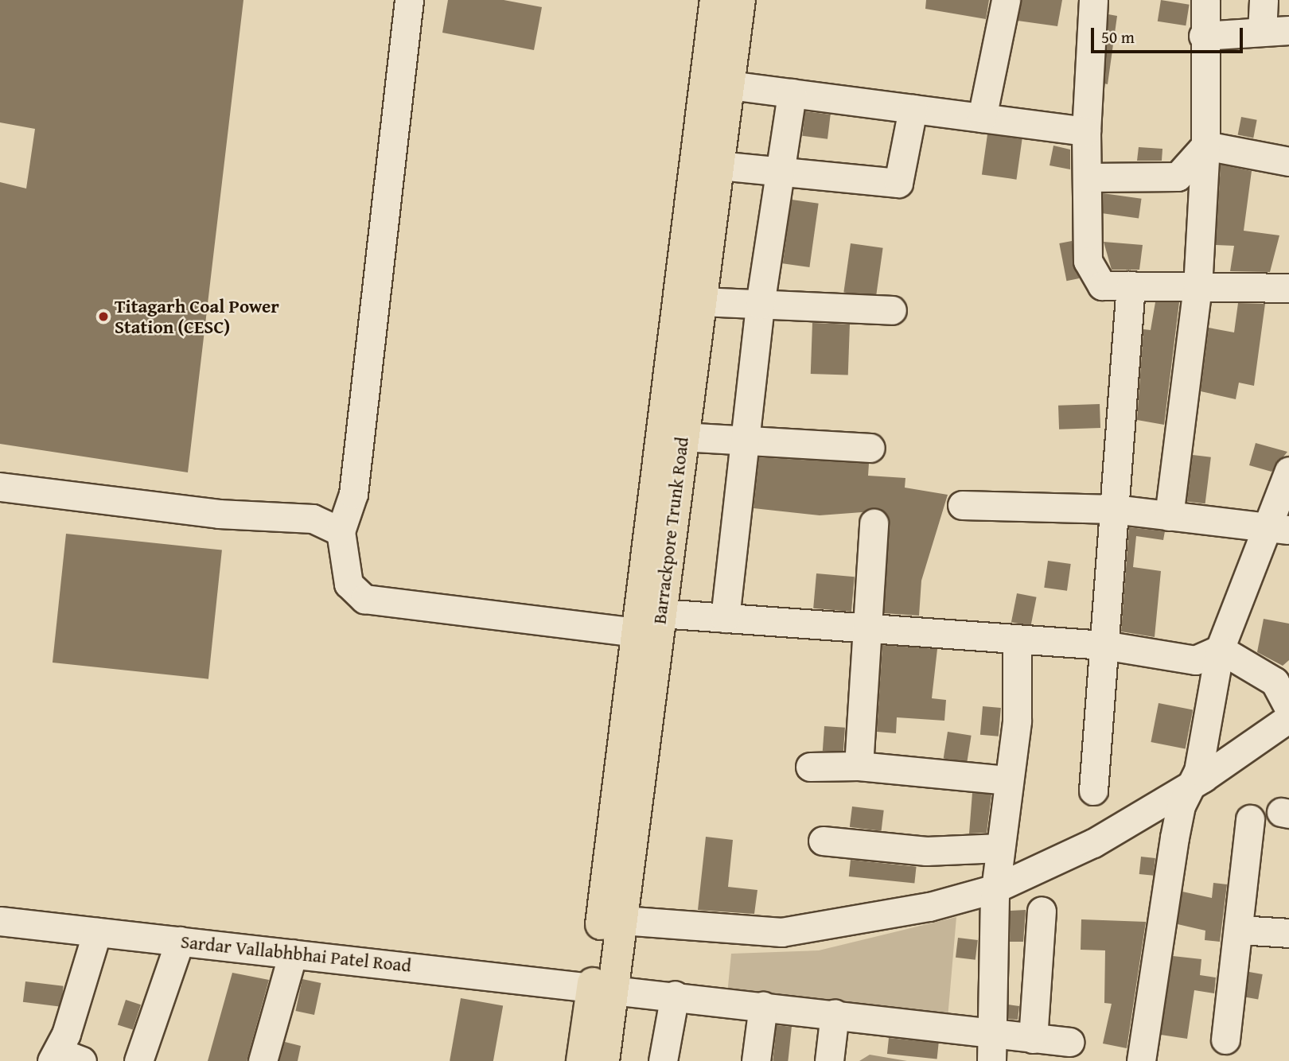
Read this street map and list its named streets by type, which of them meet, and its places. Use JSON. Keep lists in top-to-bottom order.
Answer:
{
  "streets": {
    "main road": ["Barrackpore Trunk Road"],
    "street": ["Sardar Vallabhbhai Patel Road"]
  },
  "crossings": [
    ["Barrackpore Trunk Road", "Sardar Vallabhbhai Patel Road"]
  ],
  "places": ["Titagarh Coal Power Station (CESC)"],
  "scale_bar": "50 m"
}
